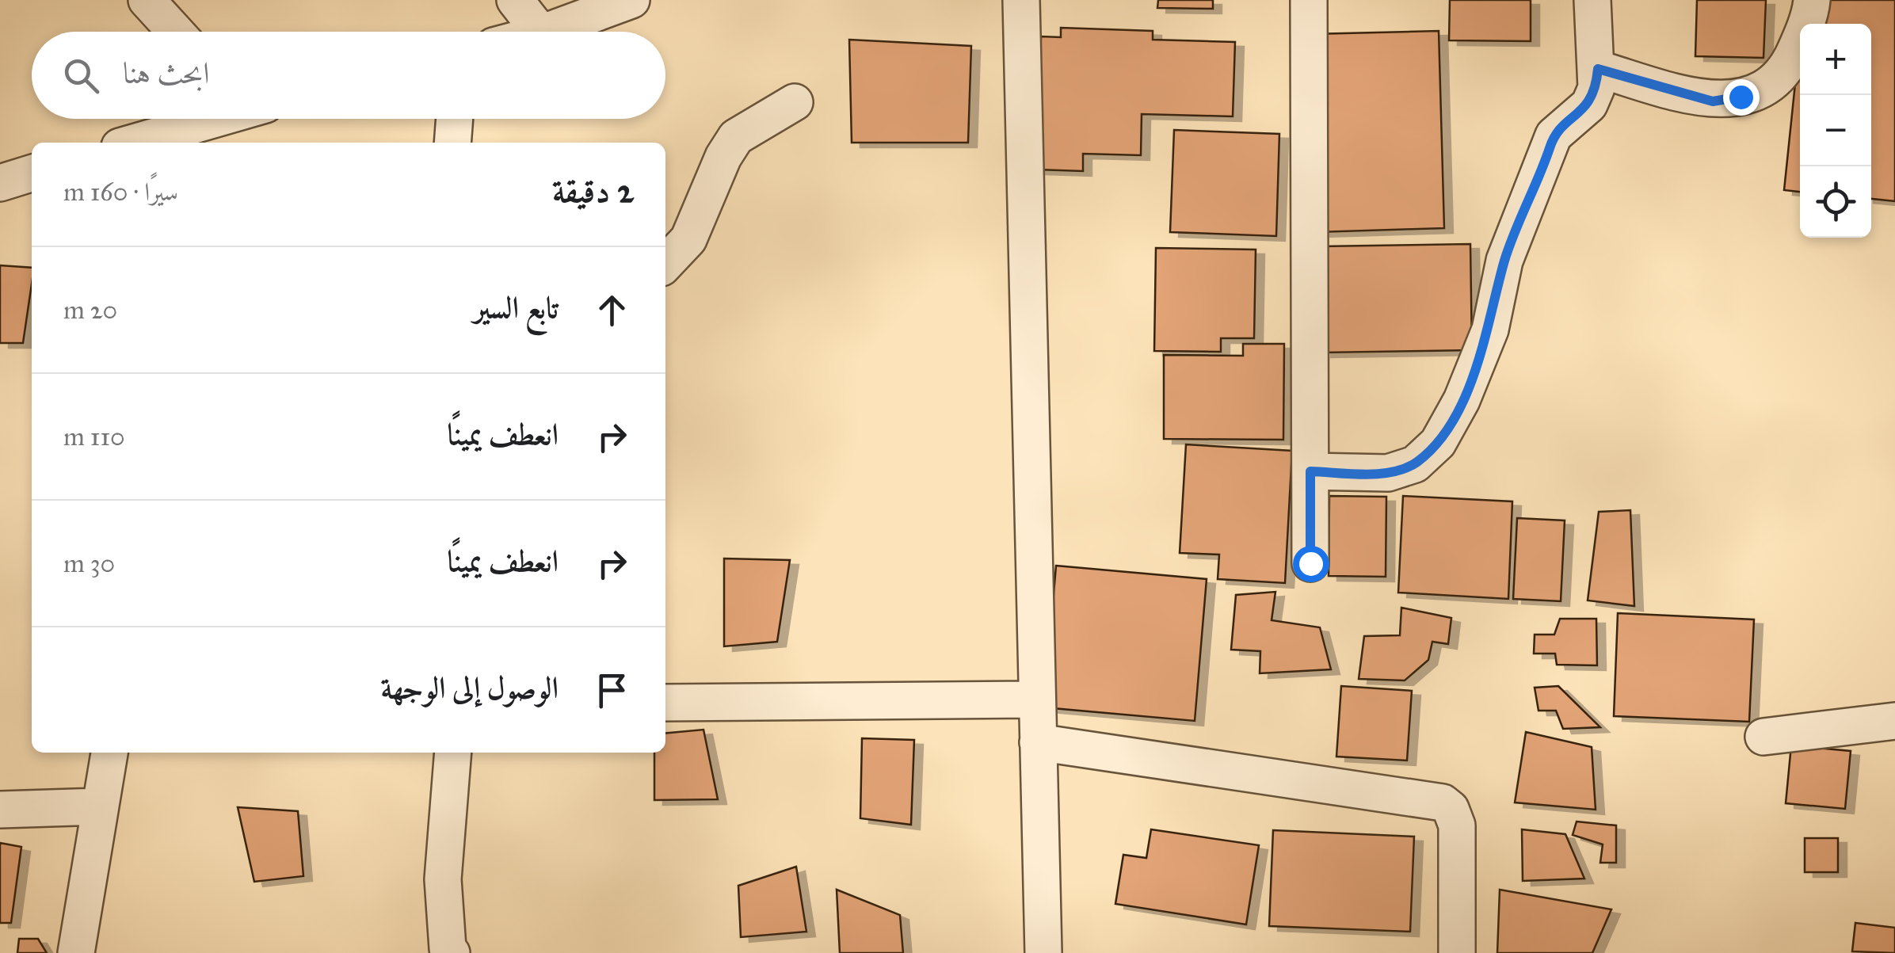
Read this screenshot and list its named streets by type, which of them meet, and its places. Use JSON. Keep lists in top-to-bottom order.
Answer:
{
  "page": {
    "map_buttons": ["+", "−"],
    "search": "ابحث هنا",
    "heading": ["2 دقيقة", "سيرًا · 160 m"],
    "list": [
      ["تابع السير", "20 m"],
      ["انعطف يمينًا", "110 m"],
      ["انعطف يمينًا", "30 m"],
      "الوصول إلى الوجهة"
    ]
  }
}
